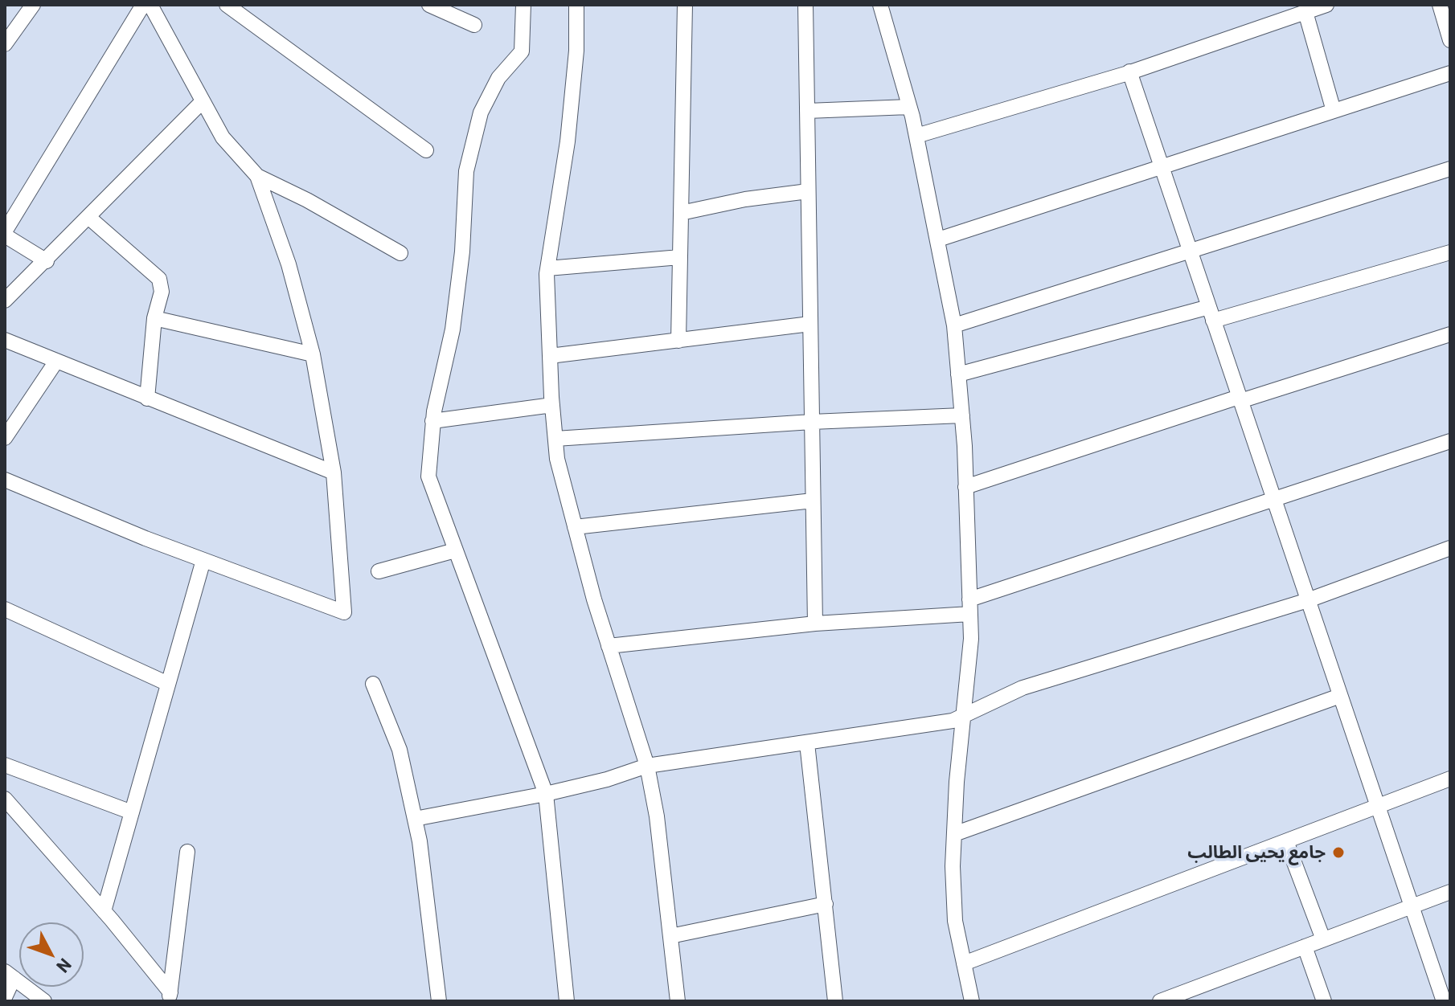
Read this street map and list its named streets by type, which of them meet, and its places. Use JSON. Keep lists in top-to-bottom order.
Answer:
{
  "places": ["جامع يحيى الطالب"],
  "north": "bottom right"
}
